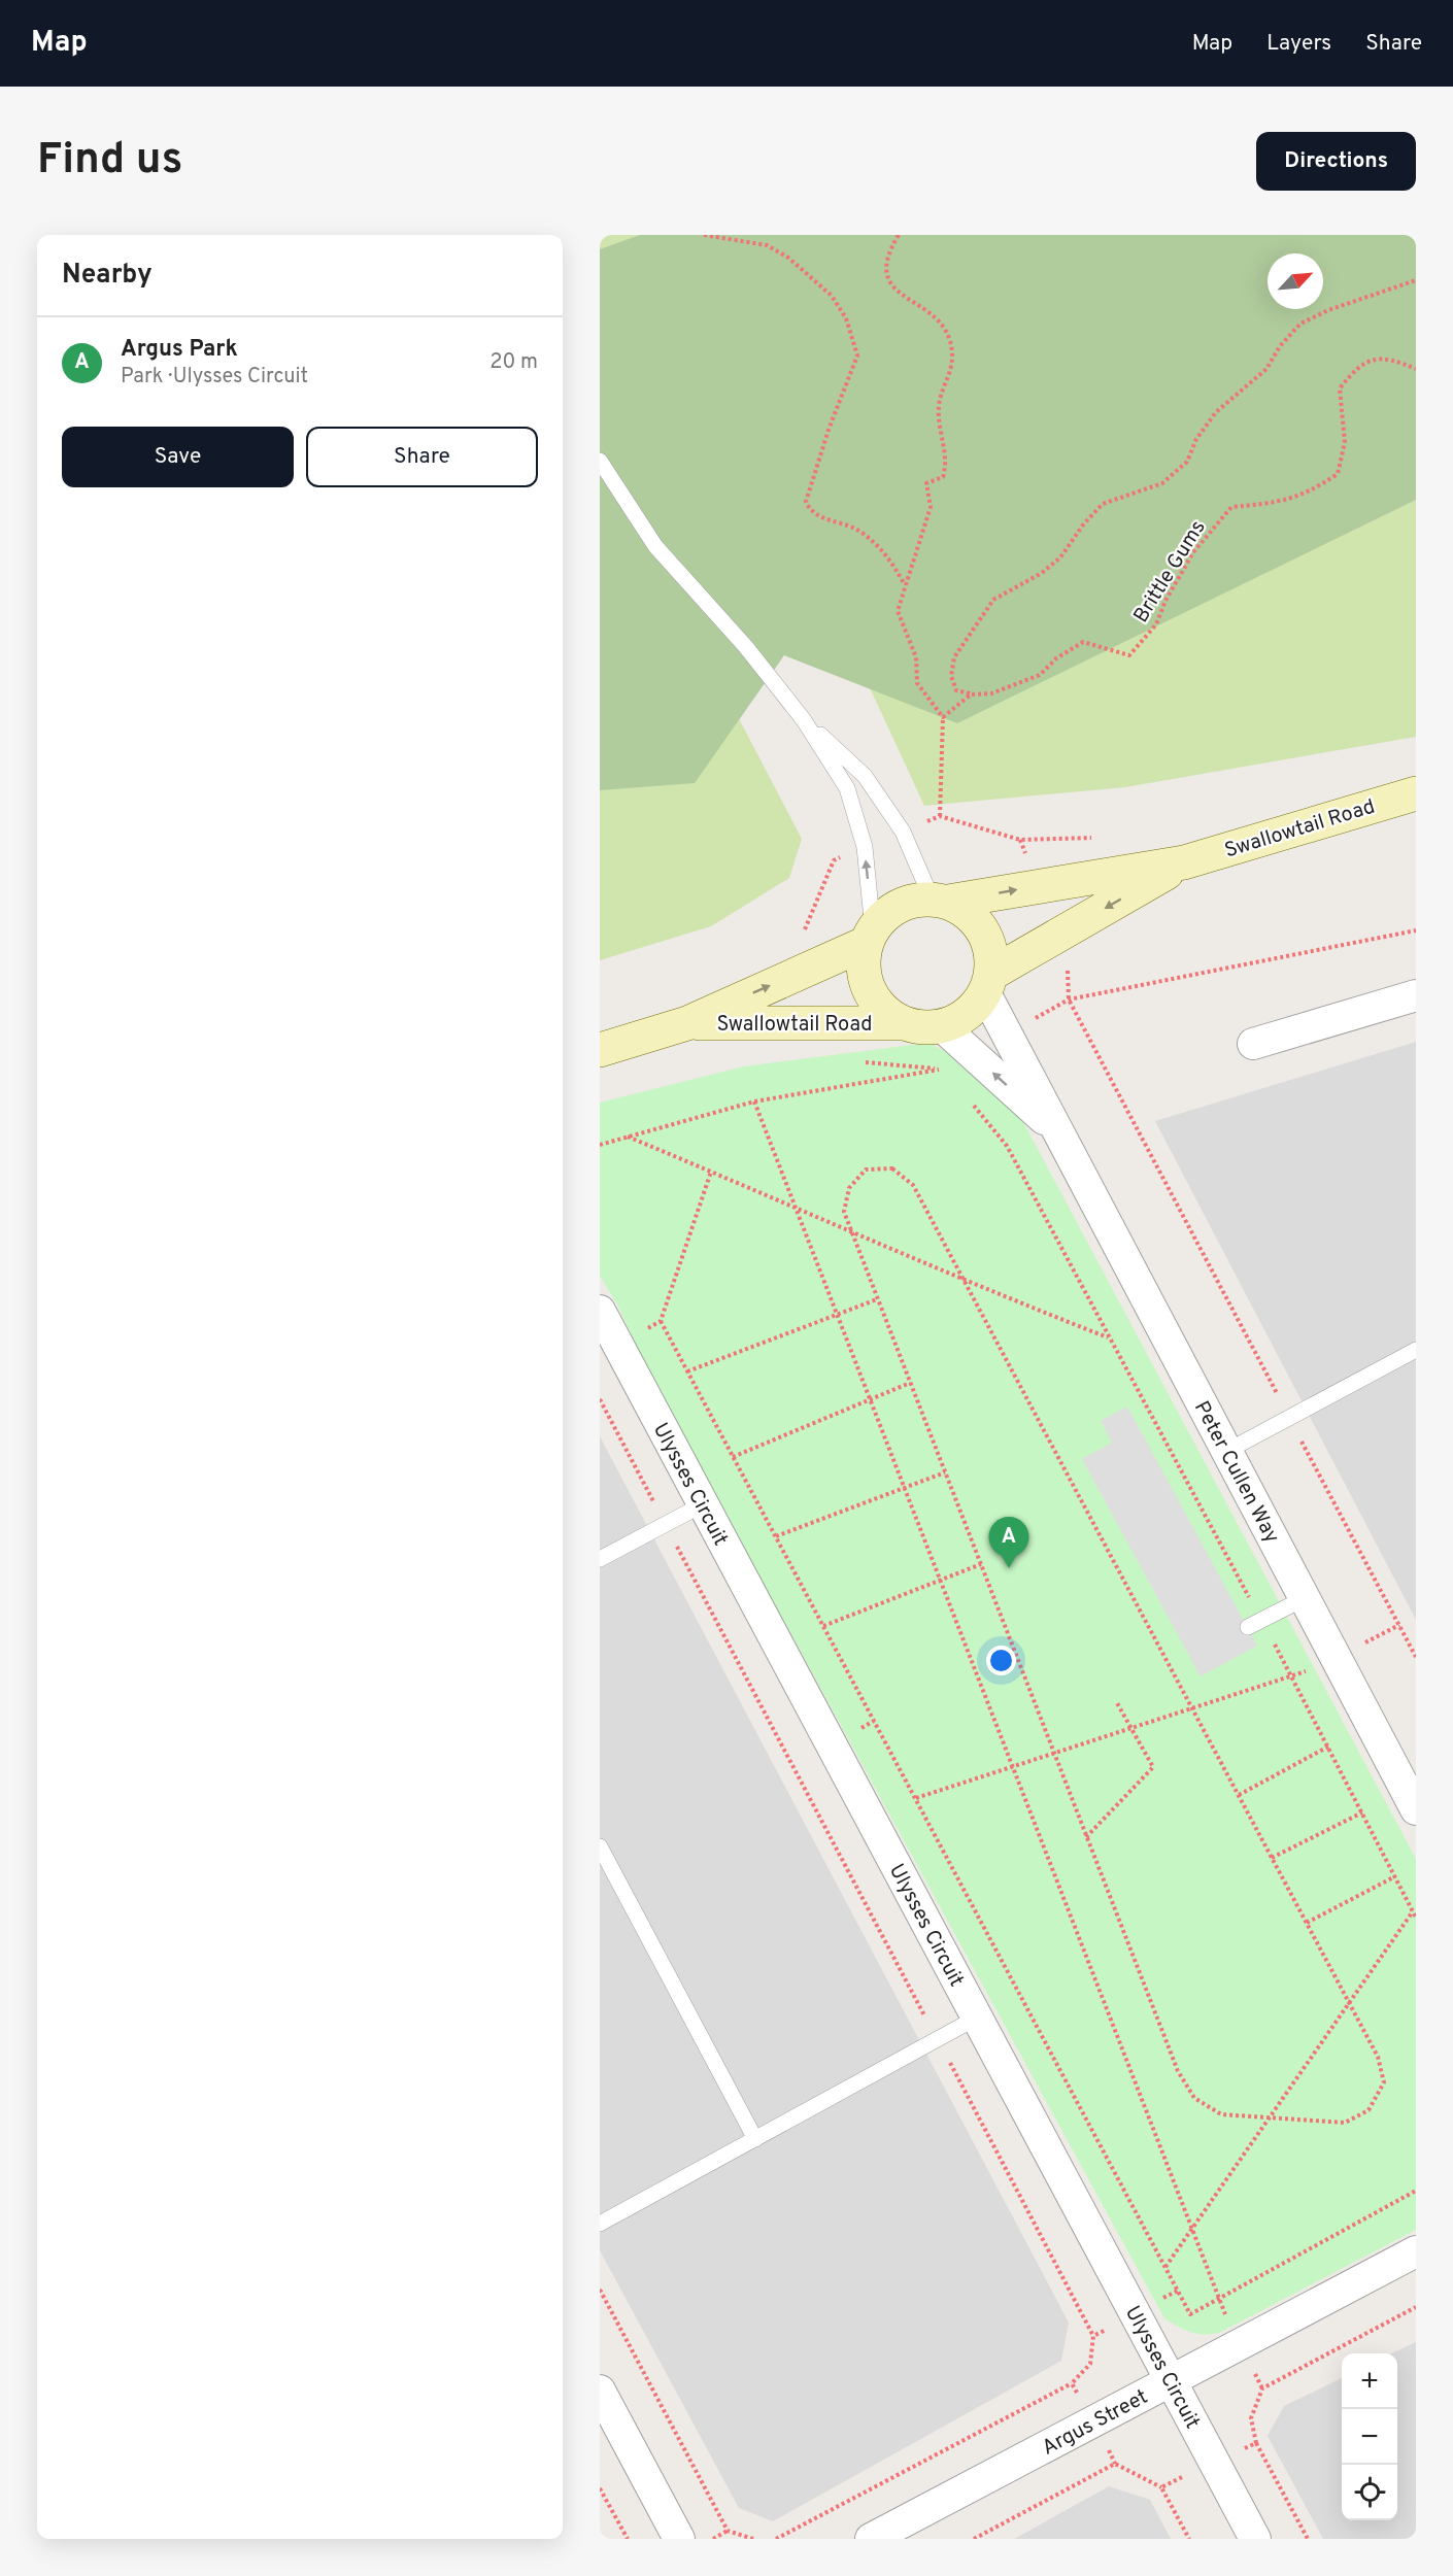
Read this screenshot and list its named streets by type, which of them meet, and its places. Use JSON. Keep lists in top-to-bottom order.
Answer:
{
  "streets": {
    "street": [
      "Swallowtail Road",
      "Peter Cullen Way",
      "Ulysses Circuit",
      "Argus Street"
    ],
    "path": ["Brittle Gums"]
  },
  "crossings": [
    ["Swallowtail Road", "Peter Cullen Way"],
    ["Ulysses Circuit", "Argus Street"]
  ],
  "north": "top right",
  "page": {
    "header": "Map",
    "nav": ["Map", "Layers", "Share"],
    "buttons": [
      "Directions",
      ["Save", "Share"]
    ],
    "title": "Find us",
    "heading": "Nearby",
    "list": [
      {
        "mark": "A",
        "name": "Argus Park",
        "note": "Park · Ulysses Circuit",
        "value": "20 m"
      }
    ],
    "pins": "A",
    "map_buttons": ["+", "−"]
  }
}
